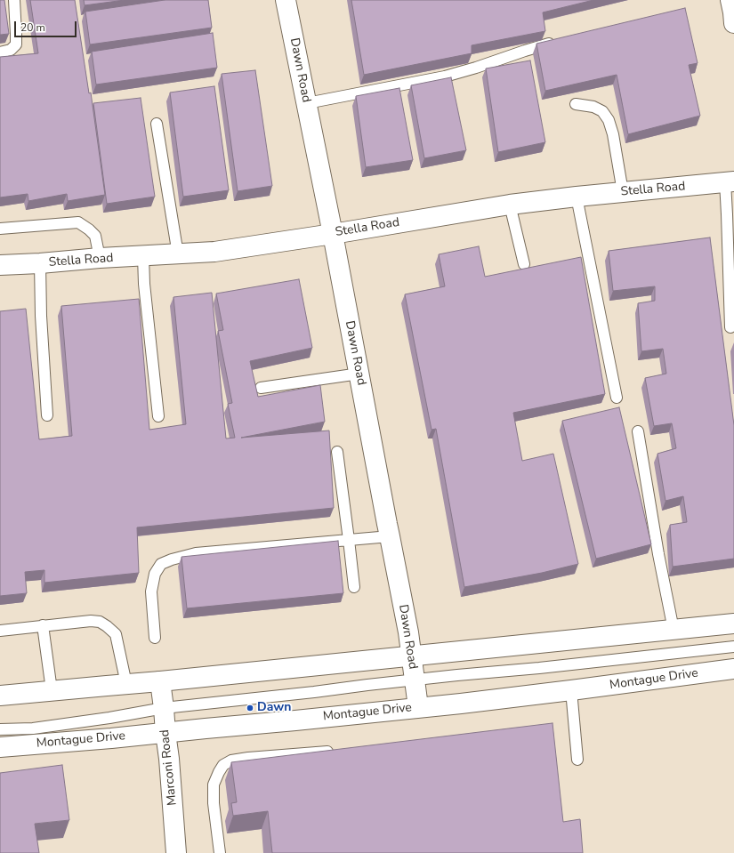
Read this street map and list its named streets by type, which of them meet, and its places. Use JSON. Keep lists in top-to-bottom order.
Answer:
{
  "streets": {
    "street": [
      "Dawn Road",
      "Stella Road",
      "Montague Drive",
      "Marconi Road"
    ]
  },
  "crossings": [
    ["Dawn Road", "Stella Road"],
    ["Dawn Road", "Montague Drive"],
    ["Montague Drive", "Marconi Road"]
  ],
  "places": ["Dawn"],
  "scale_bar": "20 m"
}
